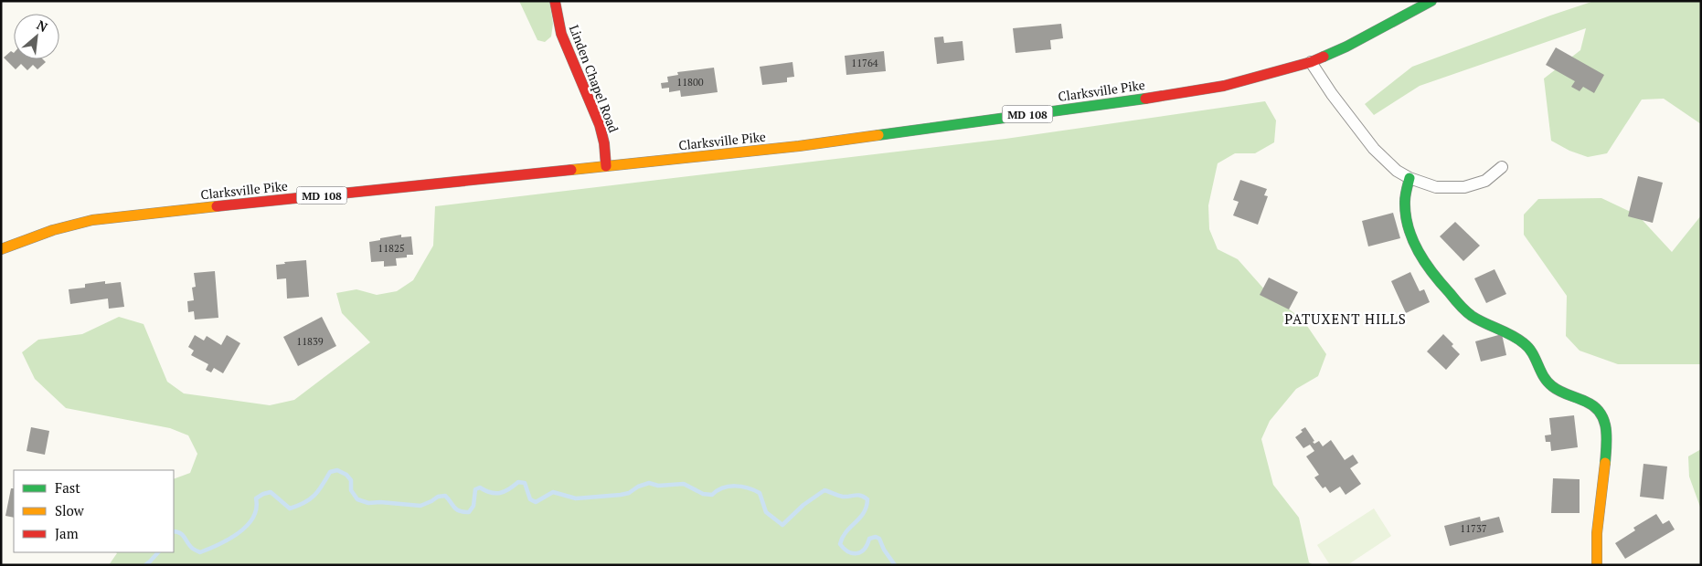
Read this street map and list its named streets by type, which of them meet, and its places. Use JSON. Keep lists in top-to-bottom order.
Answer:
{
  "streets": {
    "main road": ["Linden Chapel Road", "Clarksville Pike", "MD 108"]
  },
  "crossings": [
    ["Linden Chapel Road", "Clarksville Pike"]
  ],
  "districts": ["PATUXENT HILLS"],
  "house_numbers": [
    "11764",
    "11800",
    "11825",
    "11839",
    "11737"
  ],
  "legend": ["Fast", "Slow", "Jam"],
  "north": "top right"
}
